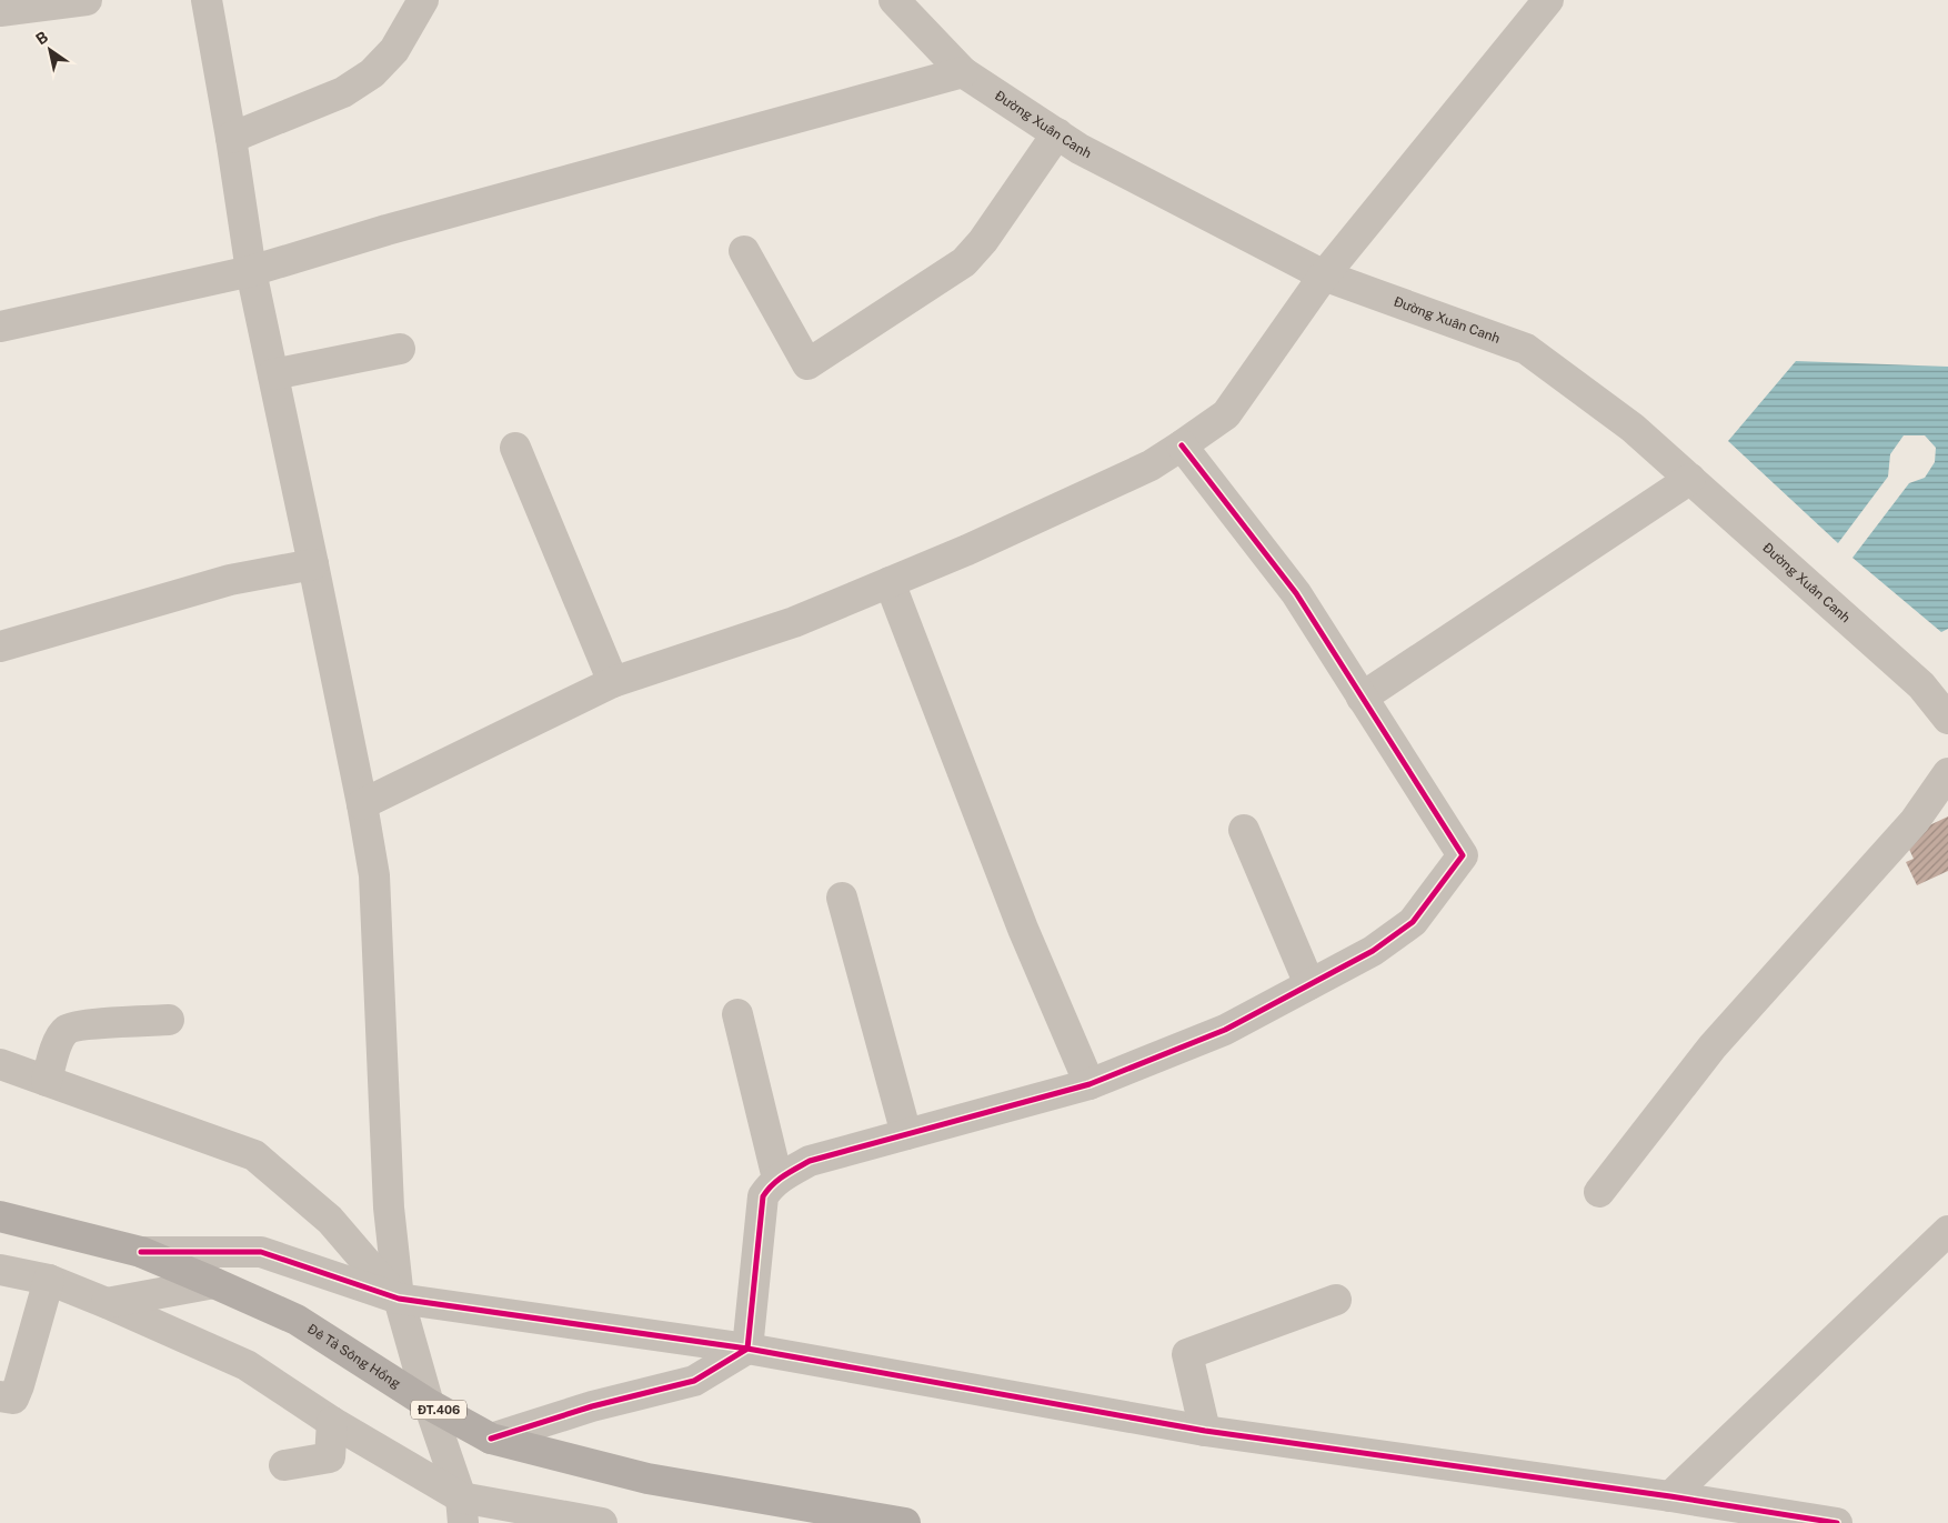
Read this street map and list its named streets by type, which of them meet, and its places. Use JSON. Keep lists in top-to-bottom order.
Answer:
{
  "streets": {
    "main road": ["Đê Tả Sông Hồng", "ĐT.406"],
    "street": ["Đường Xuân Canh"]
  },
  "north": "top left"
}
